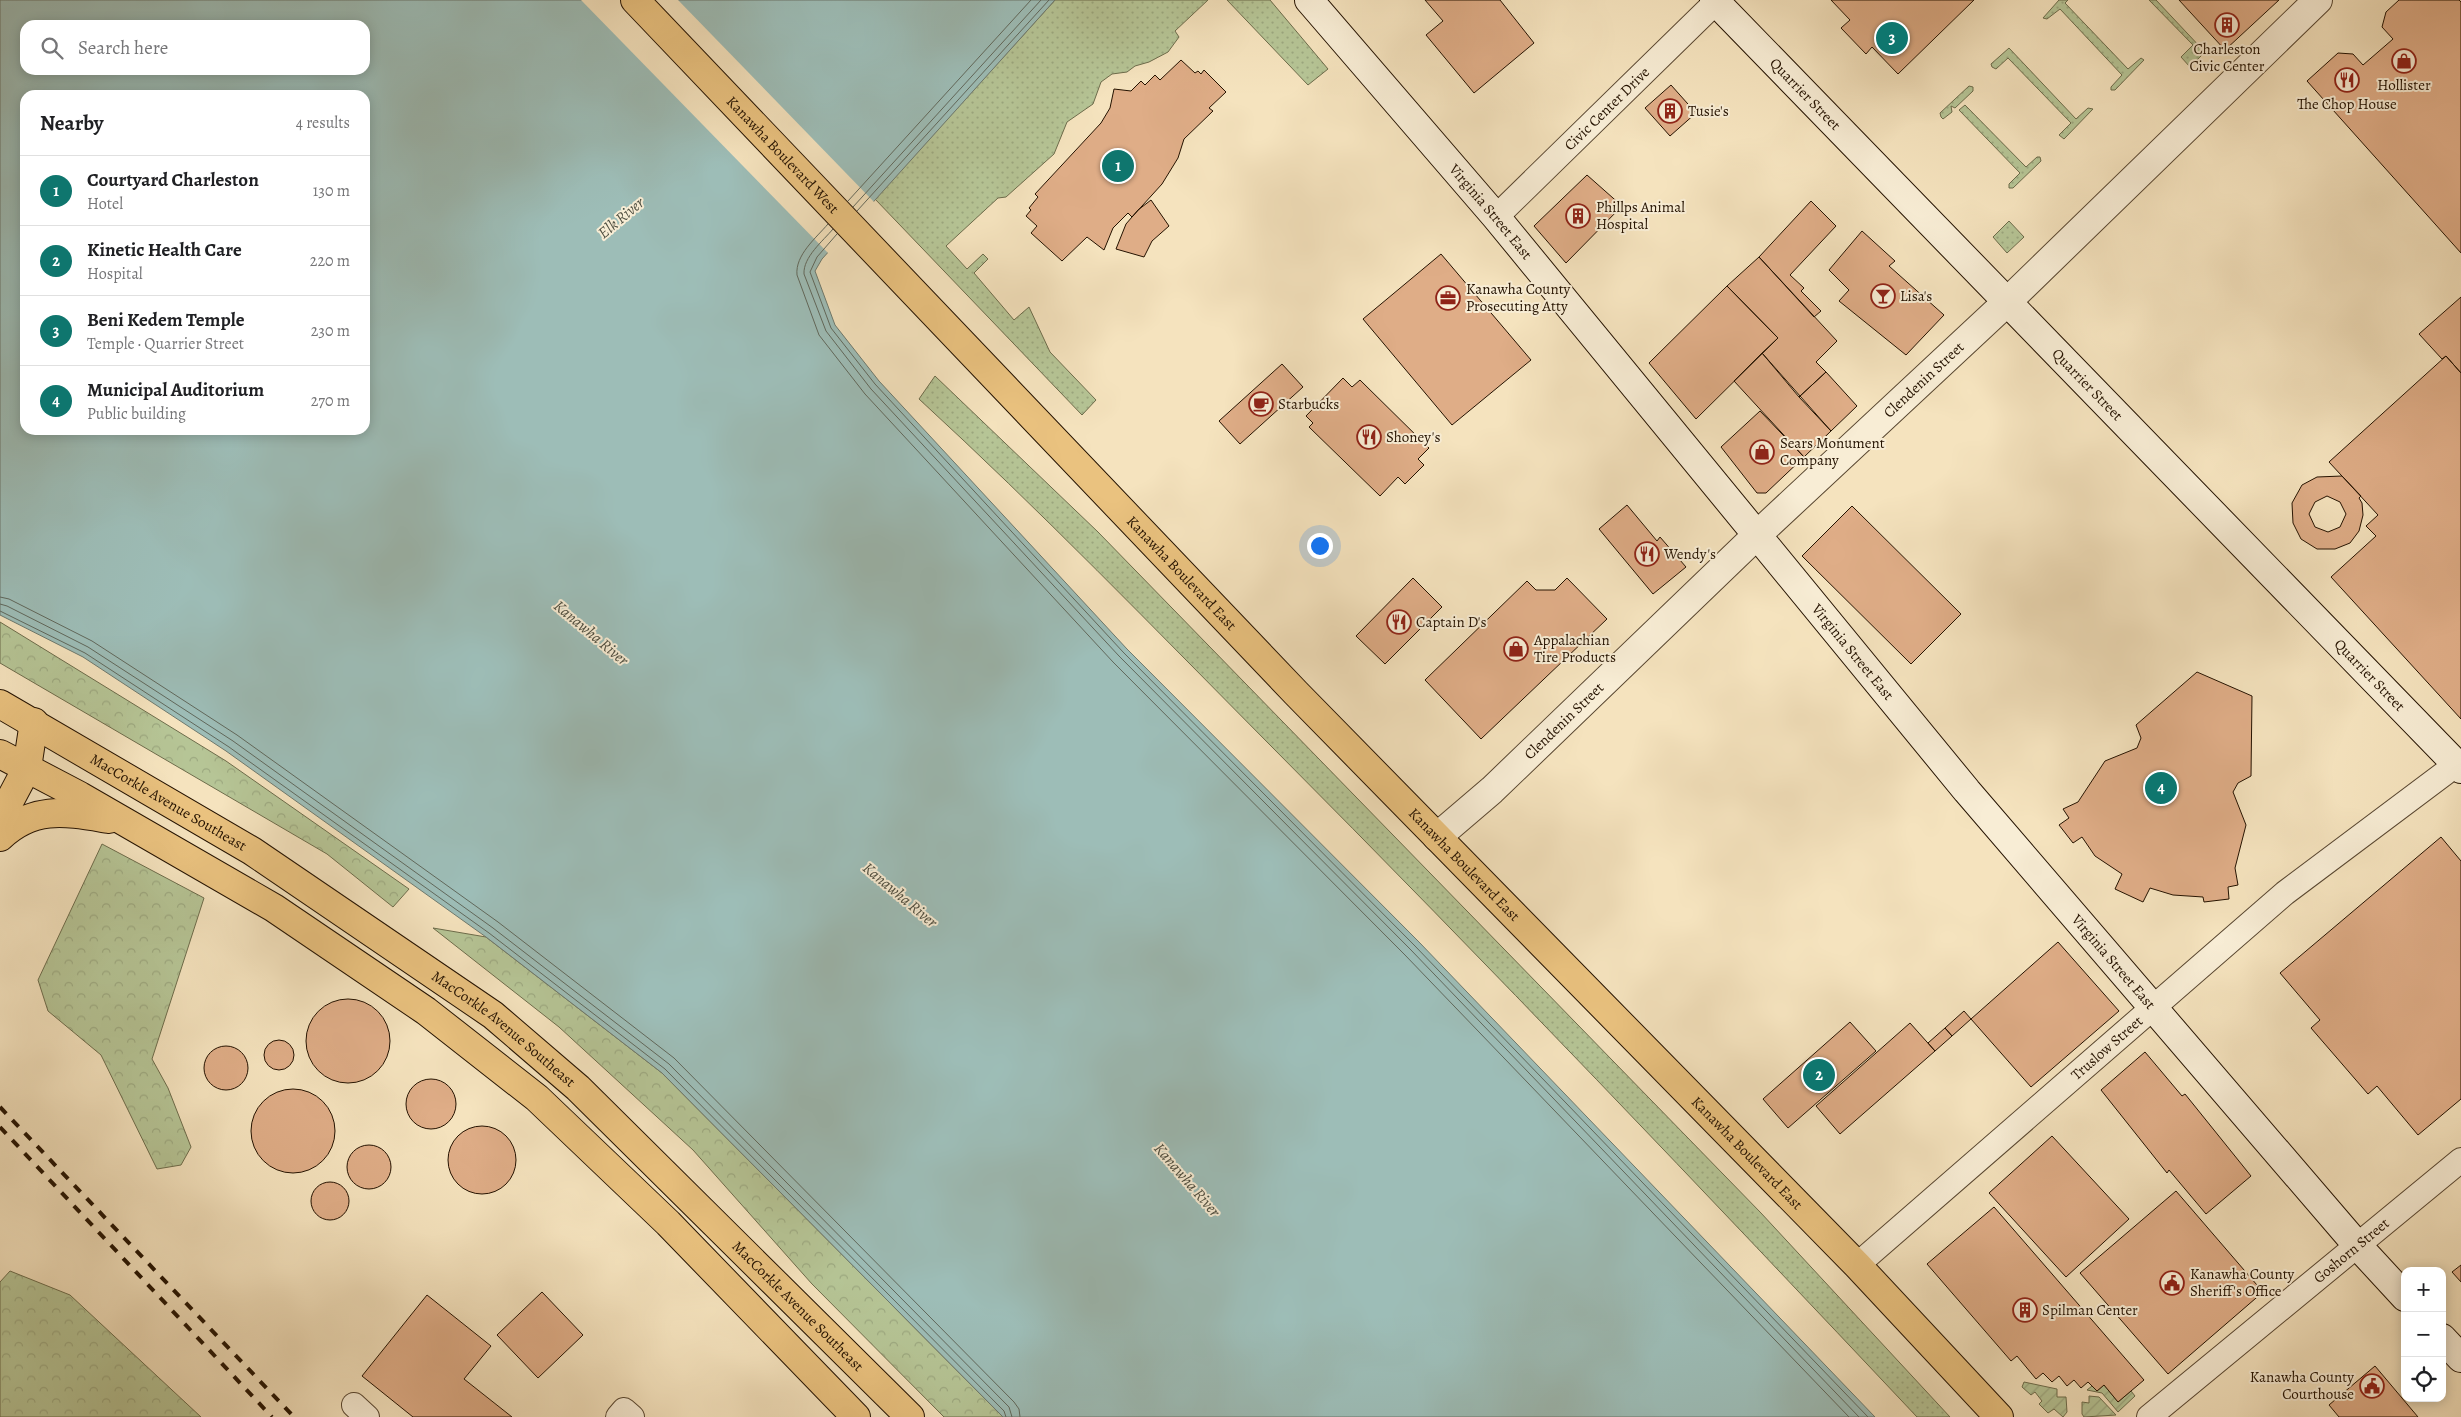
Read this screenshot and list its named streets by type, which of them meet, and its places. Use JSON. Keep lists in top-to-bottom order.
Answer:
{
  "streets": {
    "main road": [
      "Quarrier Street",
      "Kanawha Boulevard West",
      "Virginia Street East",
      "Clendenin Street",
      "Kanawha Boulevard East",
      "MacCorkle Avenue Southeast"
    ],
    "street": ["Civic Center Drive", "Truslow Street", "Goshorn Street"]
  },
  "crossings": [
    ["Quarrier Street", "Civic Center Drive"],
    ["Quarrier Street", "Clendenin Street"],
    ["Quarrier Street", "Truslow Street"],
    ["Civic Center Drive", "Virginia Street East"],
    ["Kanawha Boulevard West", "Kanawha Boulevard East"],
    ["Virginia Street East", "Clendenin Street"],
    ["Virginia Street East", "Truslow Street"],
    ["Virginia Street East", "Goshorn Street"],
    ["Clendenin Street", "Kanawha Boulevard East"],
    ["Kanawha Boulevard East", "Truslow Street"]
  ],
  "water": ["Elk River", "Kanawha River"],
  "places": {
    "building": [
      "Charleston Civic Center",
      "Tusie's",
      "Phillps Animal Hospital",
      "Spilman Center"
    ],
    "shop": ["Hollister", "Sears Monument Company", "Appalachian Tire Products"],
    "restaurant": [
      "The Chop House",
      "Shoney's",
      "Wendy's",
      "Captain D's"
    ],
    "bar": ["Lisa's"],
    "office": ["Kanawha County Prosecuting Atty"],
    "cafe": ["Starbucks"],
    "public building": ["Kanawha County Sheriff's Office", "Kanawha County Courthouse"]
  },
  "page": {
    "pins": [
      "3",
      "1",
      "4",
      "2"
    ],
    "search": "Search here",
    "heading": ["Nearby", "4 results"],
    "list": [
      {
        "mark": "1",
        "name": "Courtyard Charleston",
        "note": "Hotel",
        "value": "130 m"
      },
      {
        "mark": "2",
        "name": "Kinetic Health Care",
        "note": "Hospital",
        "value": "220 m"
      },
      {
        "mark": "3",
        "name": "Beni Kedem Temple",
        "note": "Temple · Quarrier Street",
        "value": "230 m"
      },
      {
        "mark": "4",
        "name": "Municipal Auditorium",
        "note": "Public building",
        "value": "270 m"
      }
    ],
    "map_buttons": ["+", "−"]
  }
}
